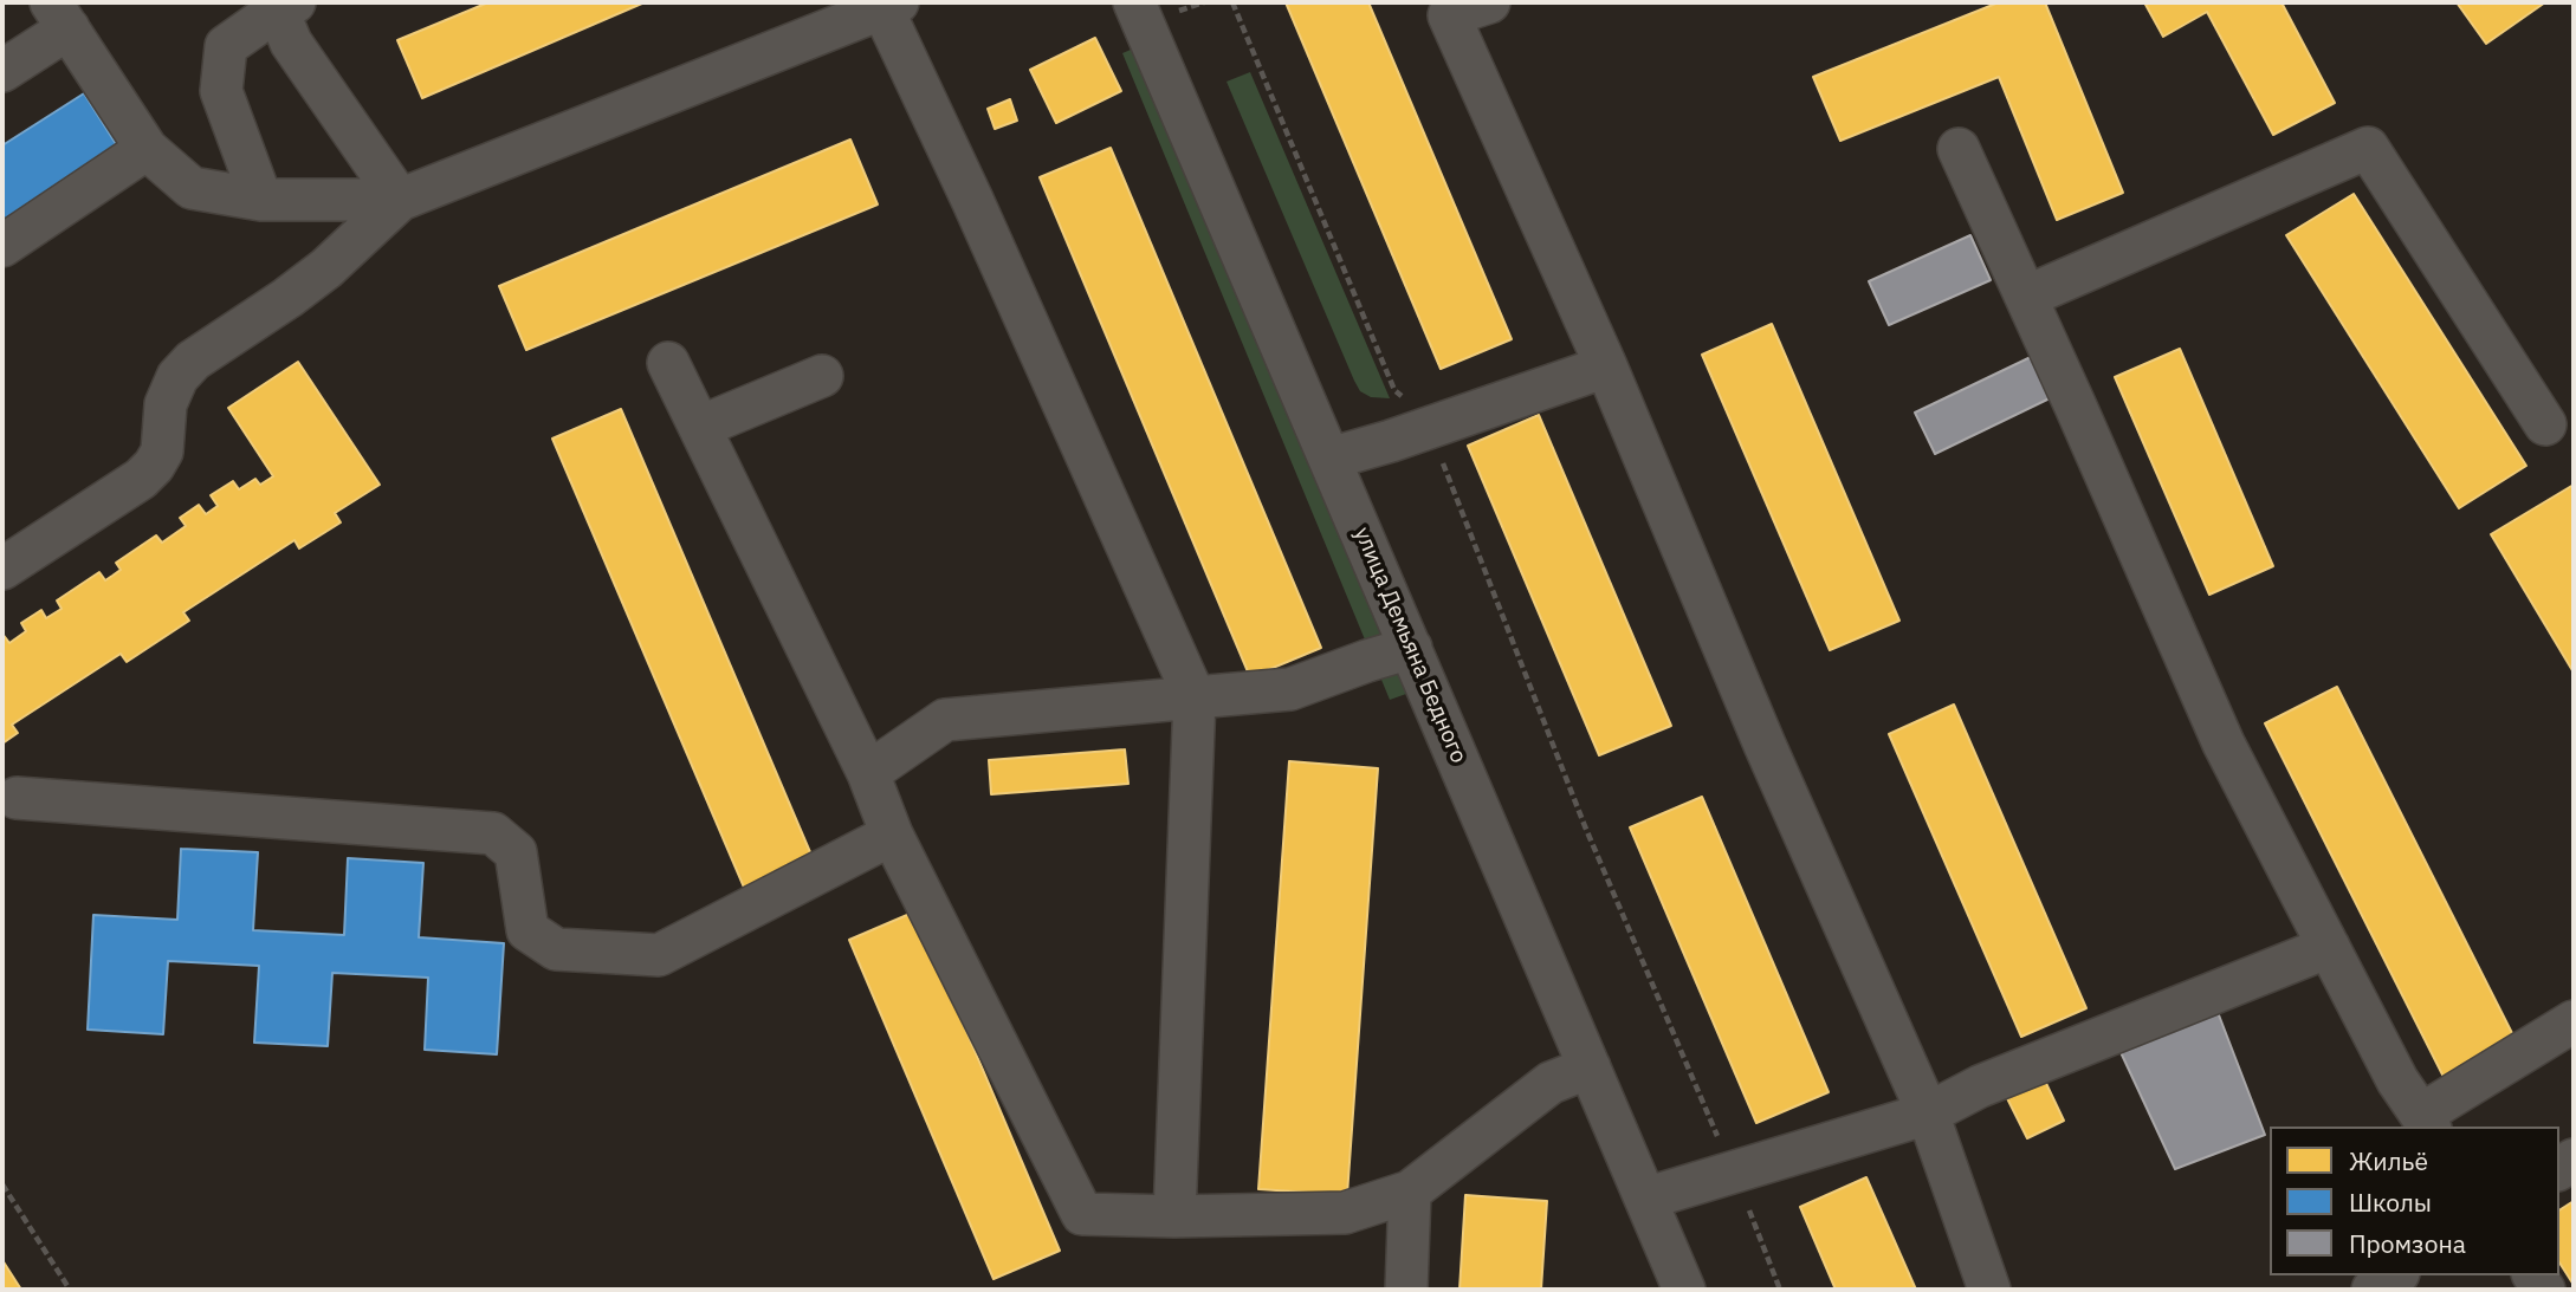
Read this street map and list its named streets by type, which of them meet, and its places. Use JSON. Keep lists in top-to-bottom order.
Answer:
{
  "streets": {
    "street": ["улица Демьяна Бедного"]
  },
  "legend": ["Жильё", "Школы", "Промзона"]
}
